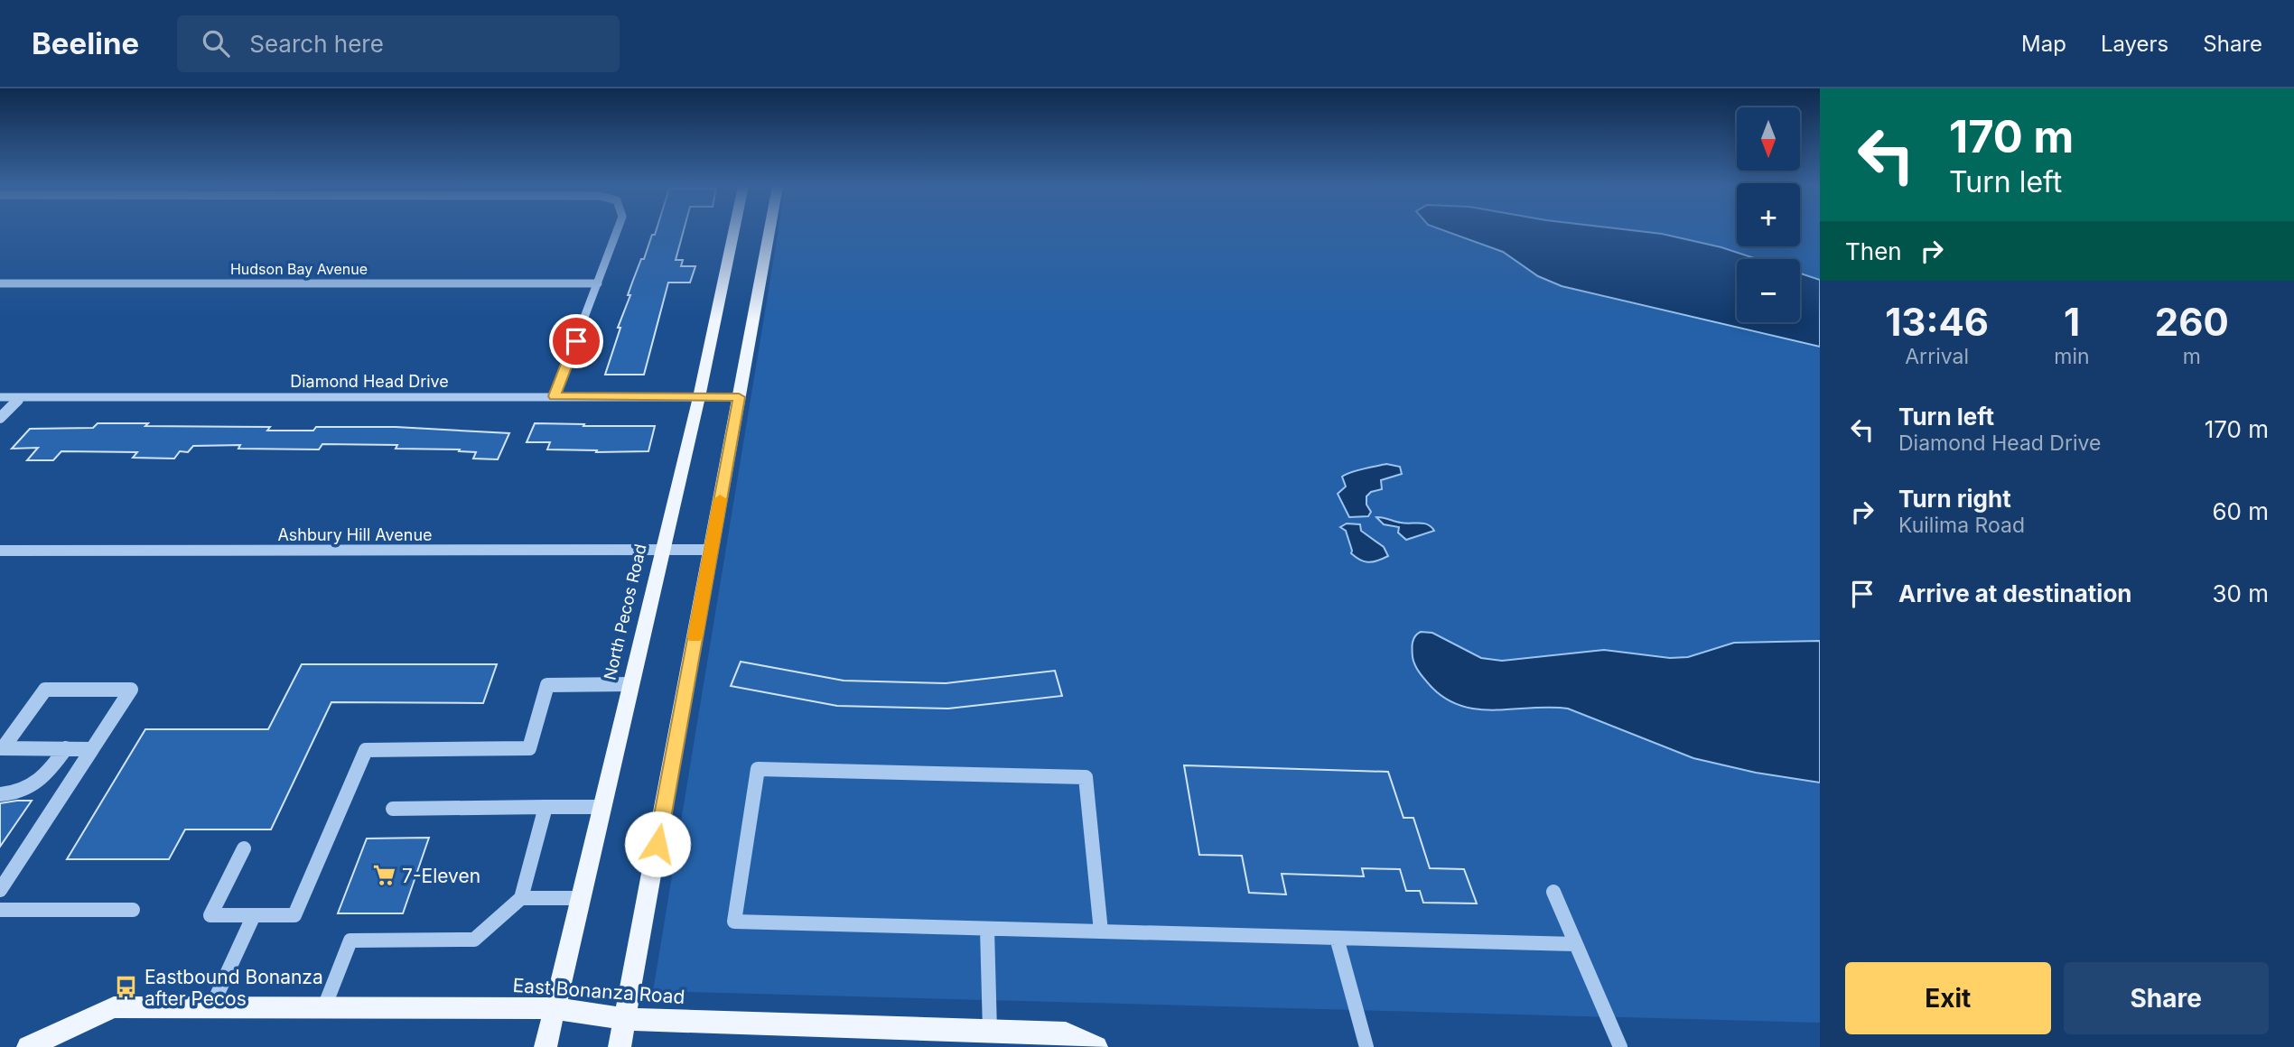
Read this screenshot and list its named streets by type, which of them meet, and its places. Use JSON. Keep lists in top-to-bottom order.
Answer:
{
  "streets": {
    "main road": ["North Pecos Road", "East Bonanza Road"],
    "street": ["Hudson Bay Avenue", "Diamond Head Drive", "Ashbury Hill Avenue"]
  },
  "crossings": [
    ["Diamond Head Drive", "North Pecos Road"],
    ["Ashbury Hill Avenue", "North Pecos Road"],
    ["North Pecos Road", "East Bonanza Road"]
  ],
  "places": {
    "supermarket": ["7-Eleven"],
    "bus stop": ["Eastbound Bonanza after Pecos"]
  },
  "north": "bottom",
  "page": {
    "header": "Beeline",
    "search": "Search here",
    "nav": ["Map", "Layers", "Share"],
    "turn": ["170 m", "Turn left"],
    "map_buttons": ["+", "−"],
    "then": "Then",
    "eta": [
      "13:46",
      "Arrival",
      "1",
      "min",
      "260",
      "m"
    ],
    "list": [
      {
        "name": "Turn left",
        "note": "Diamond Head Drive",
        "value": "170 m"
      },
      {
        "name": "Turn right",
        "note": "Kuilima Road",
        "value": "60 m"
      },
      {
        "name": "Arrive at destination",
        "value": "30 m"
      }
    ],
    "buttons": ["Exit", "Share"]
  }
}
